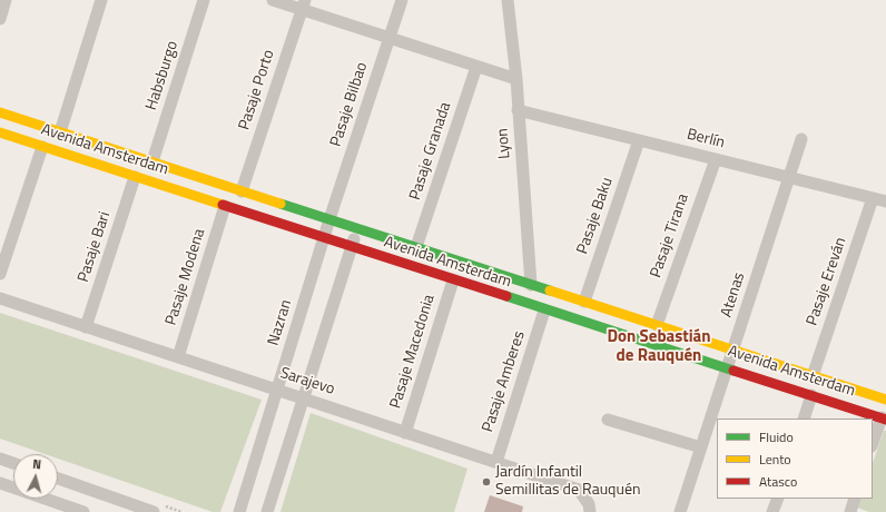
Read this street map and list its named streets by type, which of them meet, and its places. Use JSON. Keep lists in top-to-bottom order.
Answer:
{
  "streets": {
    "street": [
      "Habsburgo",
      "Pasaje Porto",
      "Pasaje Bilbao",
      "Berlín",
      "Lyon",
      "Avenida Amsterdam",
      "Pasaje Granada",
      "Pasaje Baku",
      "Pasaje Tirana",
      "Pasaje Bari",
      "Pasaje Modena",
      "Pasaje Ereván",
      "Atenas",
      "Nazran",
      "Pasaje Macedonia",
      "Sarajevo",
      "Pasaje Amberes"
    ]
  },
  "crossings": [
    ["Habsburgo", "Avenida Amsterdam"],
    ["Pasaje Porto", "Avenida Amsterdam"],
    ["Pasaje Bilbao", "Avenida Amsterdam"],
    ["Pasaje Bilbao", "Nazran"],
    ["Berlín", "Lyon"],
    ["Berlín", "Pasaje Baku"],
    ["Berlín", "Pasaje Tirana"],
    ["Berlín", "Pasaje Ereván"],
    ["Berlín", "Atenas"],
    ["Lyon", "Avenida Amsterdam"],
    ["Avenida Amsterdam", "Pasaje Granada"],
    ["Avenida Amsterdam", "Pasaje Baku"],
    ["Avenida Amsterdam", "Pasaje Tirana"],
    ["Avenida Amsterdam", "Pasaje Bari"],
    ["Avenida Amsterdam", "Pasaje Modena"],
    ["Avenida Amsterdam", "Pasaje Ereván"],
    ["Avenida Amsterdam", "Atenas"],
    ["Avenida Amsterdam", "Nazran"],
    ["Avenida Amsterdam", "Pasaje Macedonia"],
    ["Avenida Amsterdam", "Pasaje Amberes"],
    ["Pasaje Bari", "Sarajevo"],
    ["Pasaje Modena", "Sarajevo"],
    ["Nazran", "Sarajevo"],
    ["Pasaje Macedonia", "Sarajevo"],
    ["Sarajevo", "Pasaje Amberes"]
  ],
  "districts": ["Don Sebastián de Rauquén"],
  "places": ["Jardín Infantil Semillitas de Rauquén"],
  "legend": ["Fluido", "Lento", "Atasco"],
  "north": "top"
}
